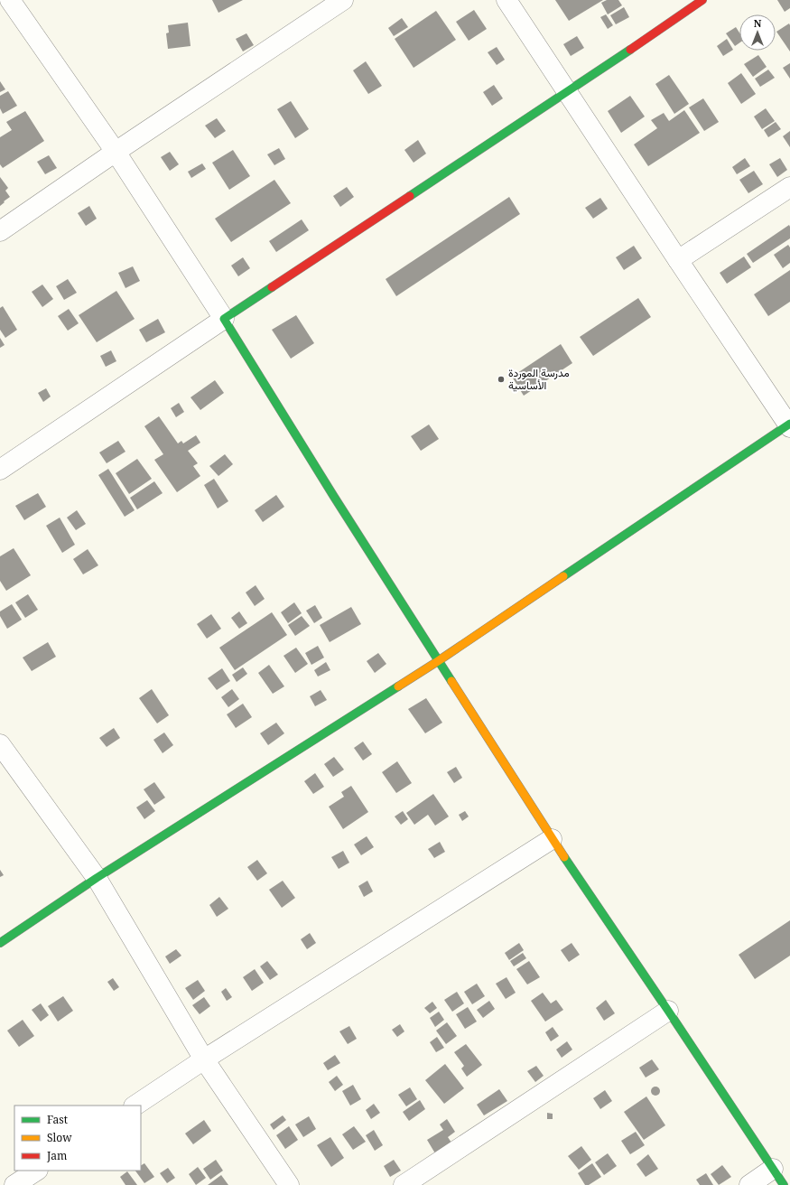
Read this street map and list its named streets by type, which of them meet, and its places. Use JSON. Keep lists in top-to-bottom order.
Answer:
{
  "places": ["مدرسة الموردة الأساسية"],
  "legend": ["Fast", "Slow", "Jam"],
  "north": "top"
}
